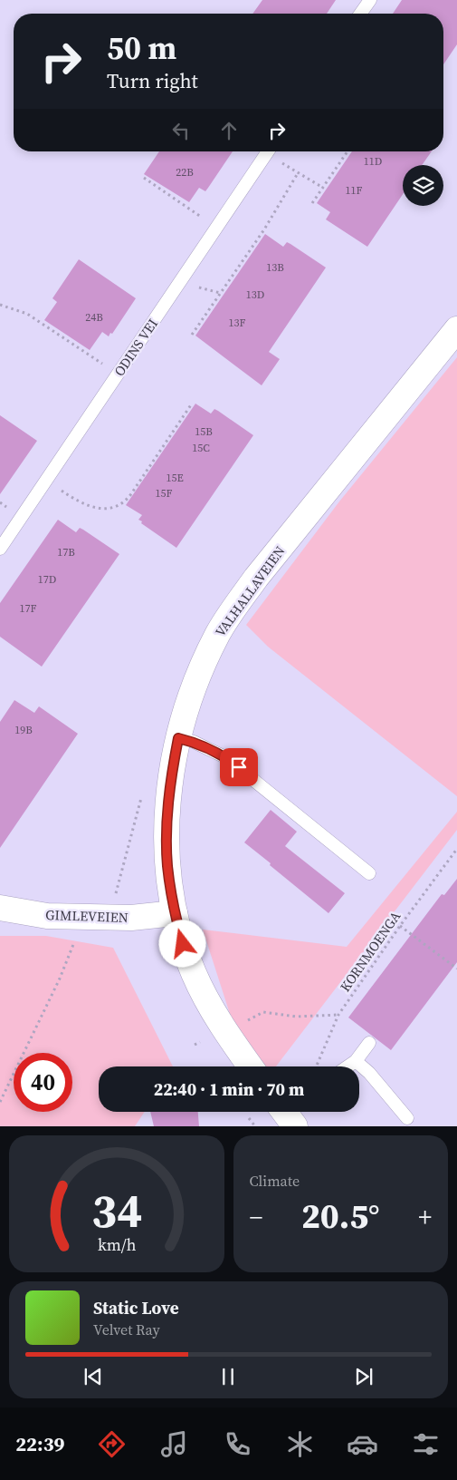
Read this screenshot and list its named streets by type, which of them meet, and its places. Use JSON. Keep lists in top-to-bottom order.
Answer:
{
  "streets": {
    "street": ["VALHALLAVEIEN", "GIMLEVEIEN"],
    "lane": ["ODINS VEI"],
    "path": ["KORNMOENGA"]
  },
  "crossings": [
    ["VALHALLAVEIEN", "GIMLEVEIEN"]
  ],
  "house_numbers": [
    "11D",
    "22B",
    "11F",
    "13B",
    "13D",
    "24B",
    "13F",
    "15B",
    "15C",
    "15E",
    "15F",
    "17B",
    "17D",
    "17F",
    "19B"
  ],
  "page": {
    "turn": ["50 m", "Turn right"],
    "limit": "40",
    "trip": "22:40 · 1 min · 70 m",
    "tile": "Climate",
    "heat": ["−", "20.5°", "+"],
    "song": ["Static Love", "Velvet Ray"],
    "tabs": "22:39",
    "gauge": ["34", "km/h"]
  }
}
